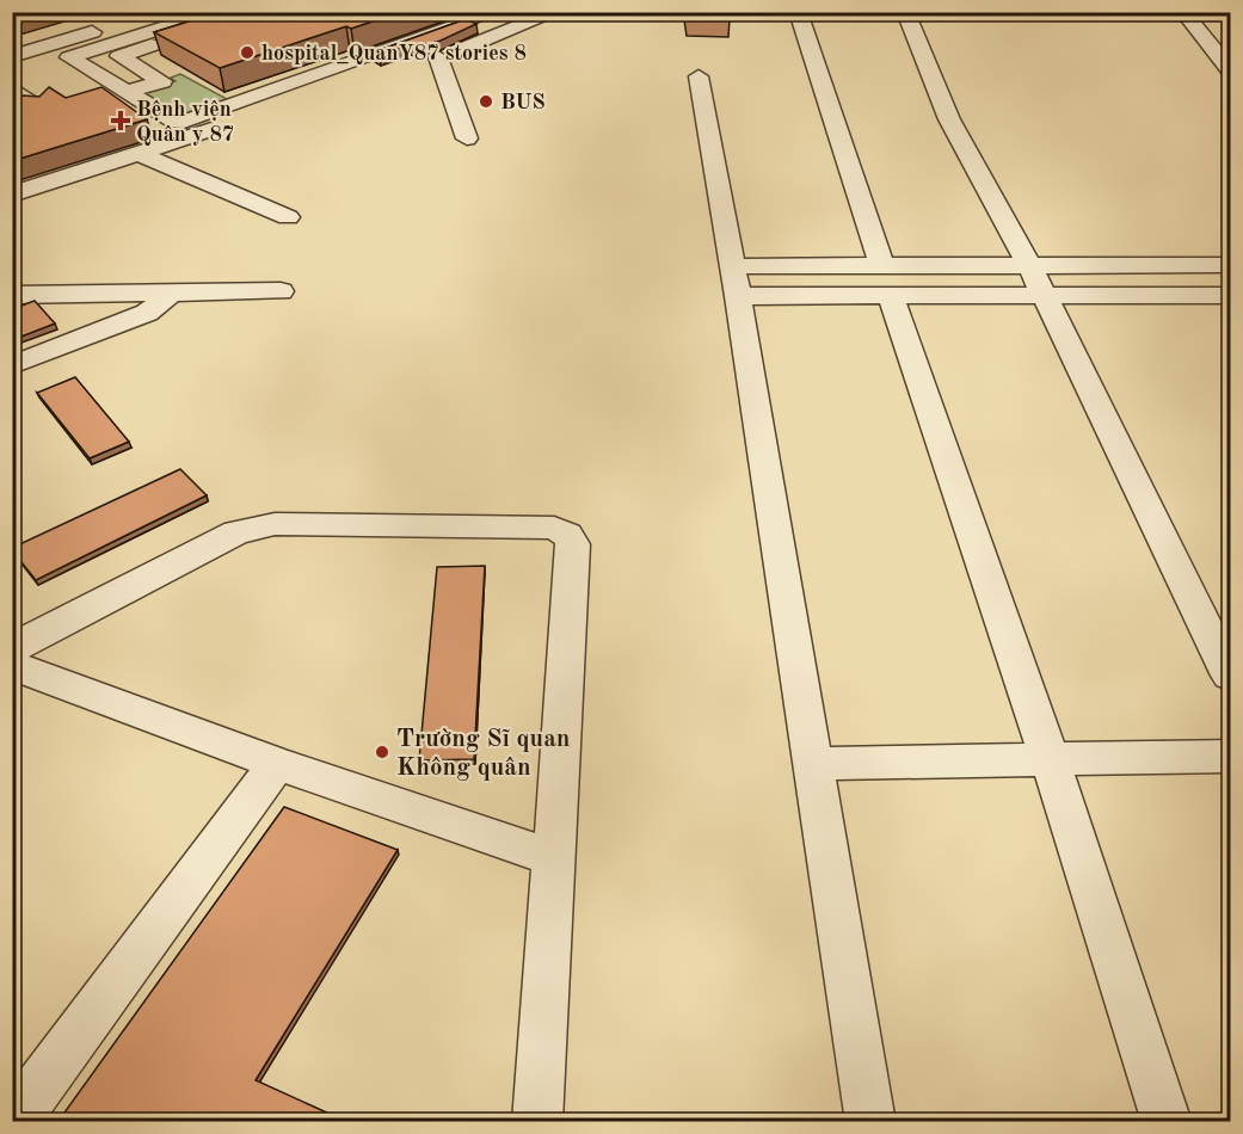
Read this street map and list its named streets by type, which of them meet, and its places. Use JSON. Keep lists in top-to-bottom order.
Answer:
{
  "places": {
    "other": ["hospital_QuanY87 stories 8", "BUS", "Trường Sĩ quan Không quân"],
    "health": ["Bệnh viện Quân y 87"]
  }
}
